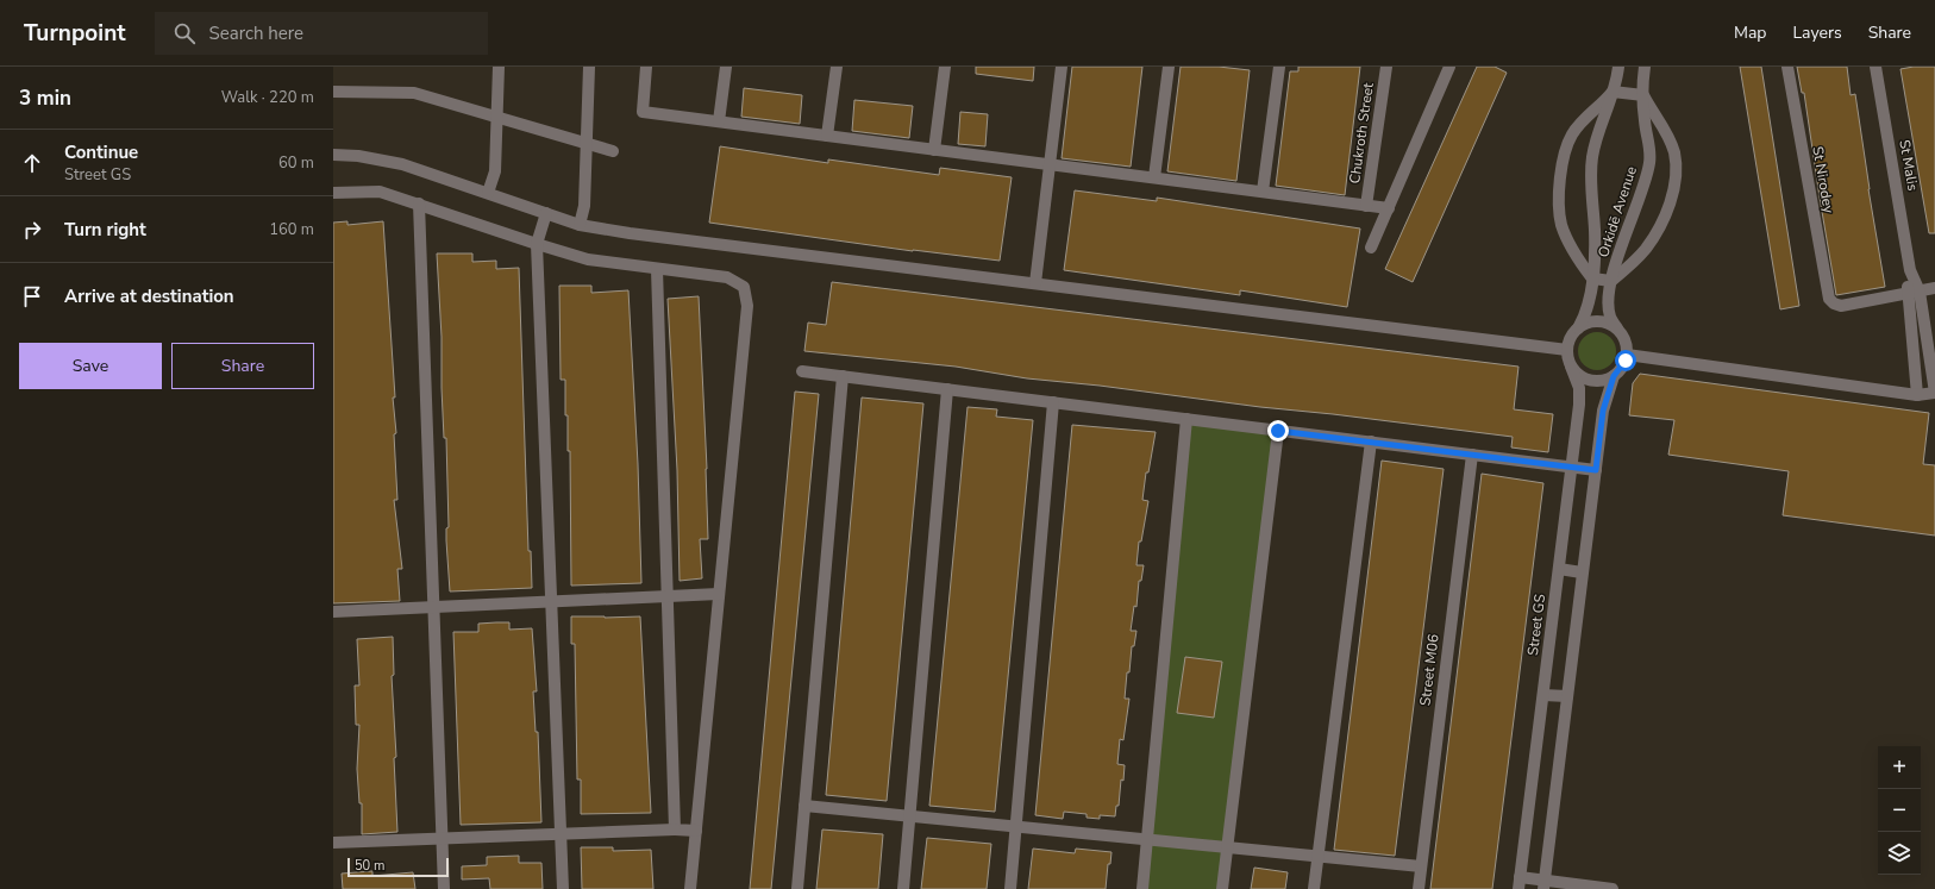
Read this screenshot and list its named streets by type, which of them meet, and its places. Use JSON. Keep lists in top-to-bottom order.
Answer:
{
  "streets": {
    "street": [
      "Chukroth Street",
      "St Malis",
      "St Nirodey",
      "Orkidē Avenue",
      "Street GS",
      "Street M06"
    ]
  },
  "crossings": [
    ["Orkidē Avenue", "Street GS"]
  ],
  "scale_bar": "50 m",
  "page": {
    "header": "Turnpoint",
    "search": "Search here",
    "nav": ["Map", "Layers", "Share"],
    "heading": ["3 min", "Walk · 220 m"],
    "list": [
      ["Continue", "Street GS", "60 m"],
      ["Turn right", "160 m"],
      "Arrive at destination"
    ],
    "buttons": ["Save", "Share"],
    "map_buttons": ["+", "−"],
    "scale": "50 m"
  }
}
